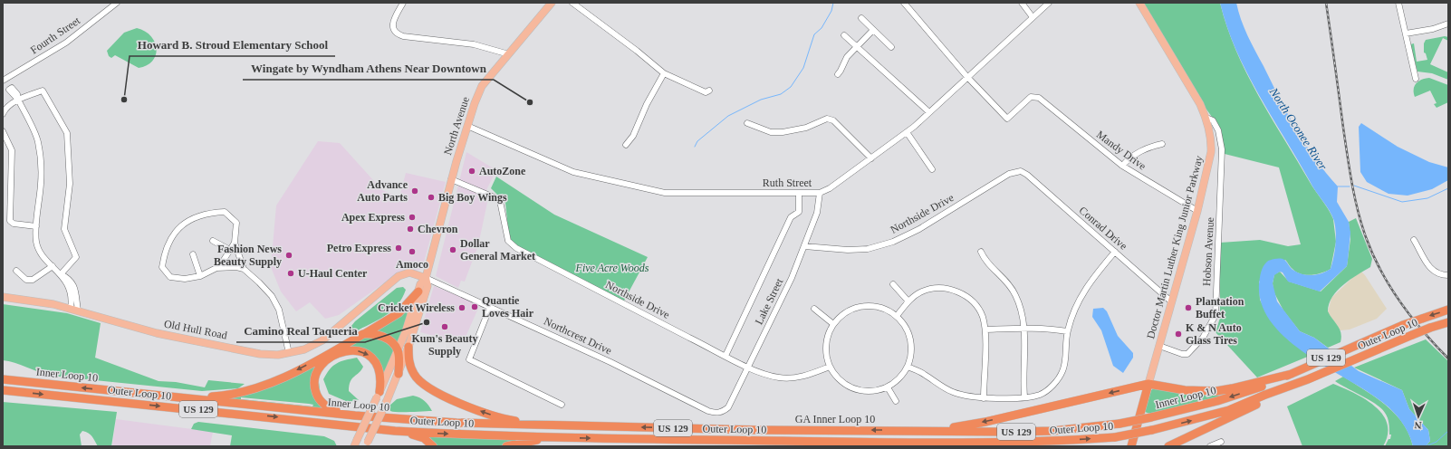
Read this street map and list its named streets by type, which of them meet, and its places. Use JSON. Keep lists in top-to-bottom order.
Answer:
{
  "streets": {
    "highway": [
      "Outer Loop 10",
      "US 129",
      "Inner Loop 10",
      "GA Inner Loop 10"
    ],
    "main road": ["North Avenue", "Doctor Martin Luther King Junior Parkway", "Old Hull Road"],
    "street": [
      "Fourth Street",
      "Mandy Drive",
      "Ruth Street",
      "Northside Drive",
      "Conrad Drive",
      "Hobson Avenue",
      "Lake Street",
      "Northcrest Drive"
    ]
  },
  "crossings": [
    ["North Avenue", "Ruth Street"],
    ["North Avenue", "Northside Drive"],
    ["North Avenue", "Old Hull Road"],
    ["North Avenue", "Northcrest Drive"],
    ["Mandy Drive", "Ruth Street"],
    ["Mandy Drive", "Doctor Martin Luther King Junior Parkway"],
    ["Ruth Street", "Lake Street"],
    ["Northside Drive", "Conrad Drive"],
    ["Northside Drive", "Lake Street"],
    ["Conrad Drive", "Doctor Martin Luther King Junior Parkway"],
    ["Doctor Martin Luther King Junior Parkway", "Hobson Avenue"],
    ["Lake Street", "Northcrest Drive"],
    ["Old Hull Road", "Northcrest Drive"],
    ["Inner Loop 10", "GA Inner Loop 10"]
  ],
  "one_way": ["GA Inner Loop 10"],
  "water": ["North Oconee River"],
  "parks": ["Five Acre Woods"],
  "places": [
    "Howard B. Stroud Elementary School",
    "Wingate by Wyndham Athens Near Downtown",
    "AutoZone",
    "Advance Auto Parts",
    "Big Boy Wings",
    "Apex Express",
    "Chevron",
    "Petro Express",
    "Dollar General Market",
    "Amoco",
    "Fashion News Beauty Supply",
    "U-Haul Center",
    "Quantie Loves Hair",
    "Cricket Wireless",
    "Plantation Buffet",
    "Camino Real Taqueria",
    "Kum's Beauty Supply",
    "K & N Auto Glass Tires"
  ],
  "north": "bottom"
}
